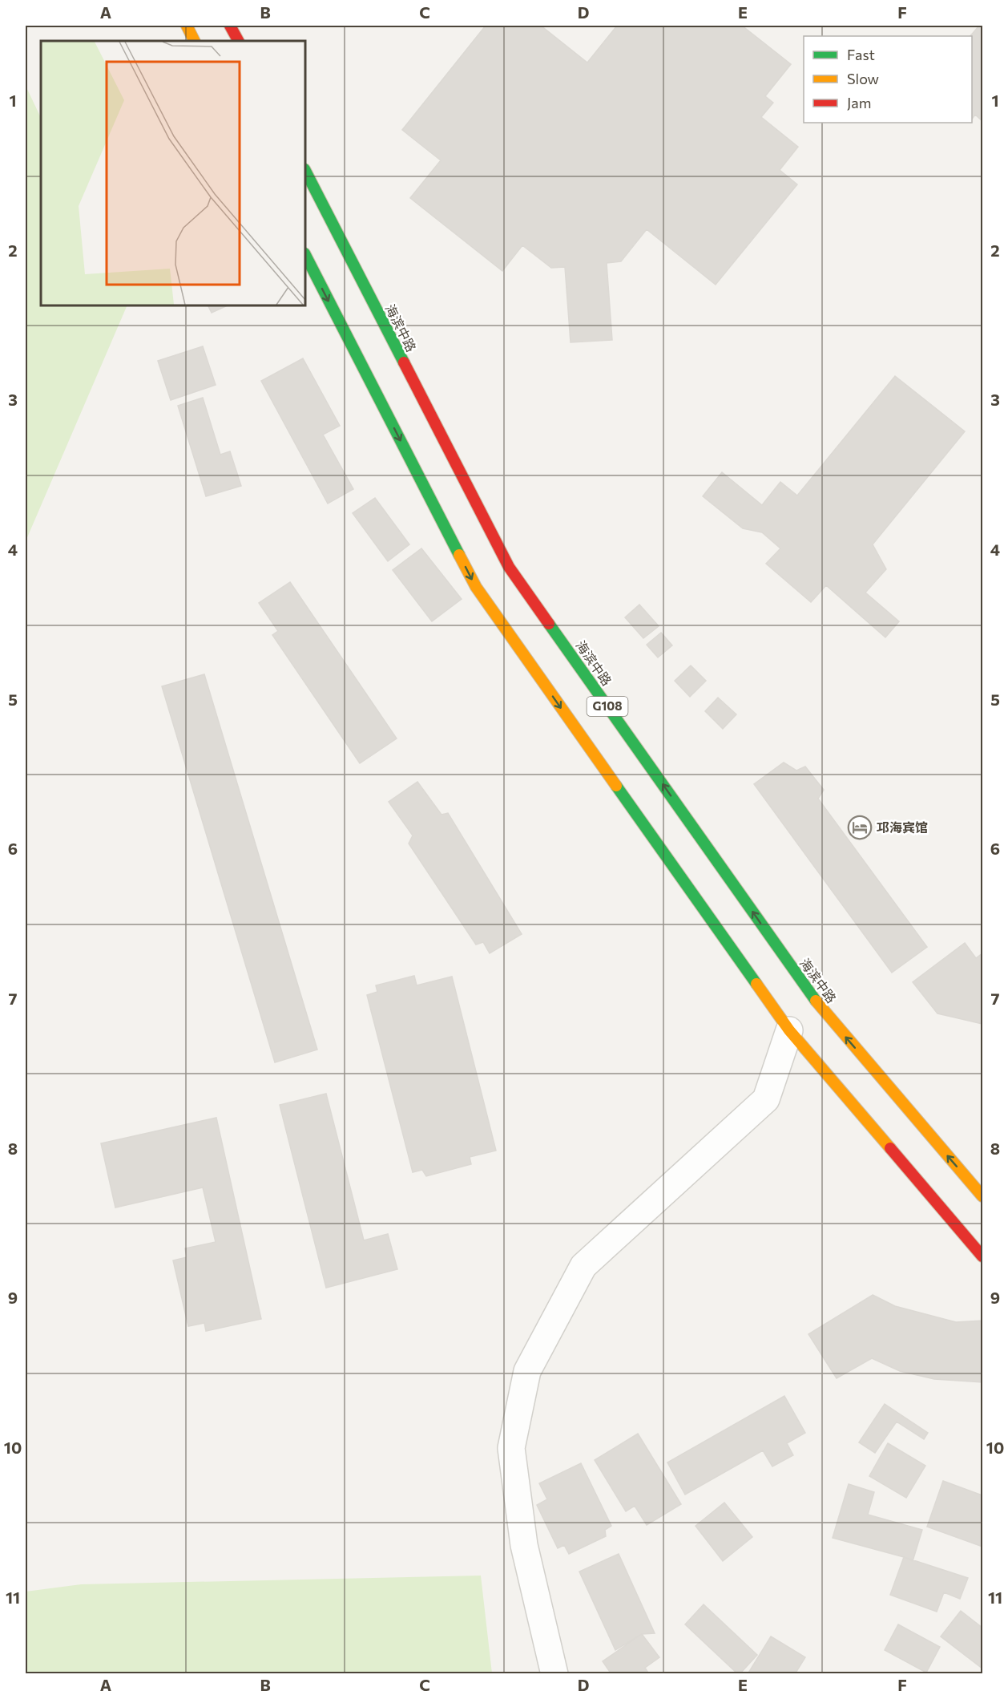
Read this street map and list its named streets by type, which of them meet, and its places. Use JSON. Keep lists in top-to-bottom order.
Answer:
{
  "streets": {
    "highway": ["海滨中路", "G108"]
  },
  "places": {
    "hotel": ["邛海宾馆"]
  },
  "legend": ["Fast", "Slow", "Jam"],
  "grid": {
    "columns": [
      "A",
      "B",
      "C",
      "D",
      "E",
      "F"
    ],
    "rows": [
      "1",
      "2",
      "3",
      "4",
      "5",
      "6",
      "7",
      "8",
      "9",
      "10",
      "11"
    ]
  }
}
